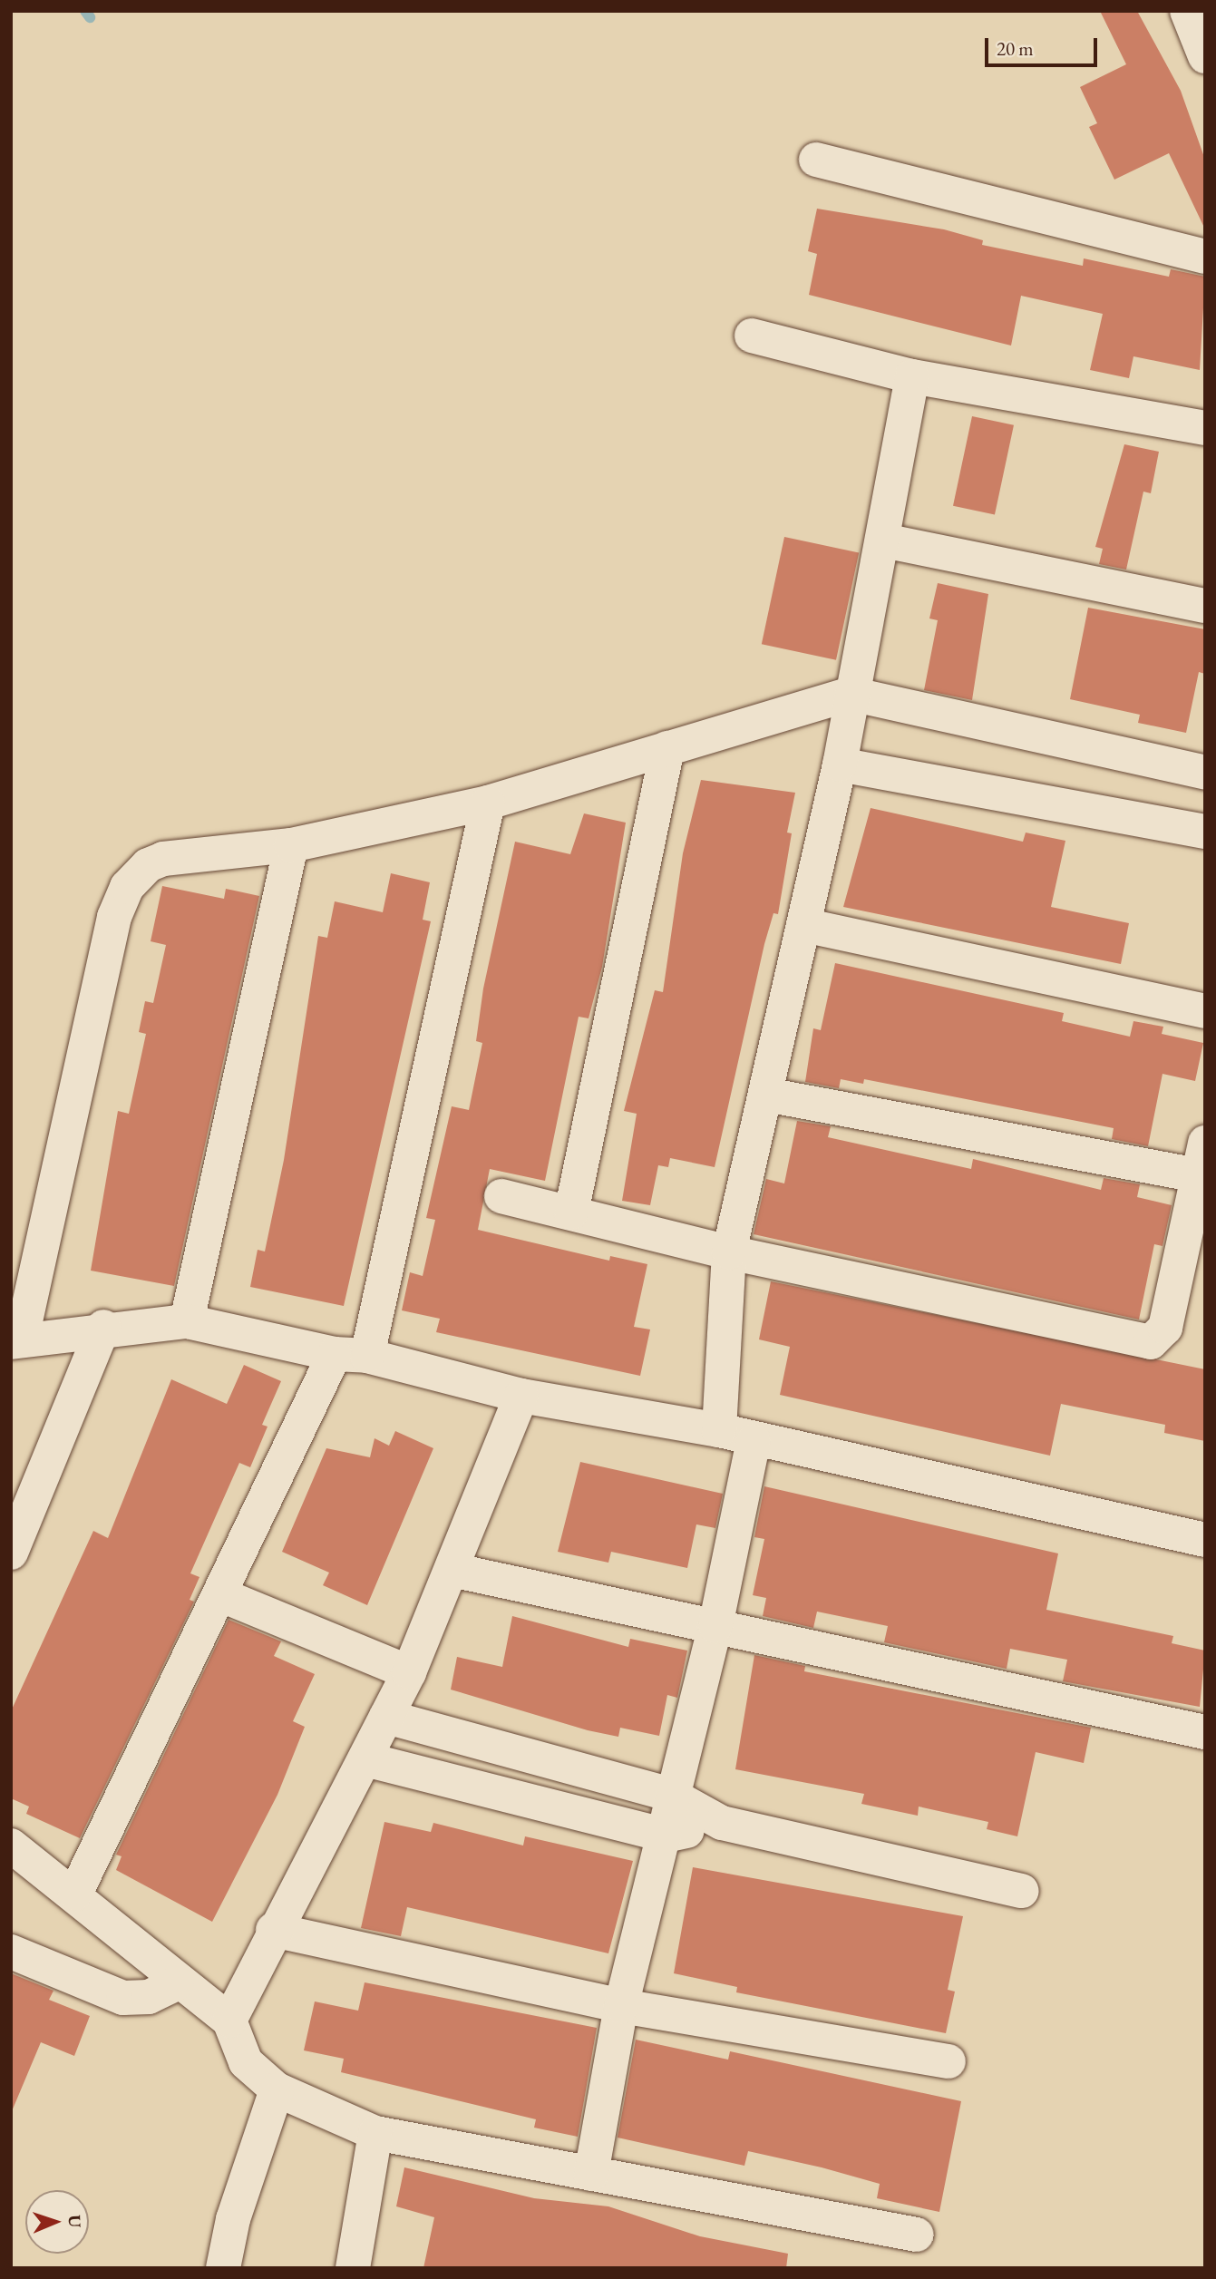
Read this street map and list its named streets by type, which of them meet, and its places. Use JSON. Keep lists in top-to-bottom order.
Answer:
{
  "scale_bar": "20 m",
  "north": "right"
}
